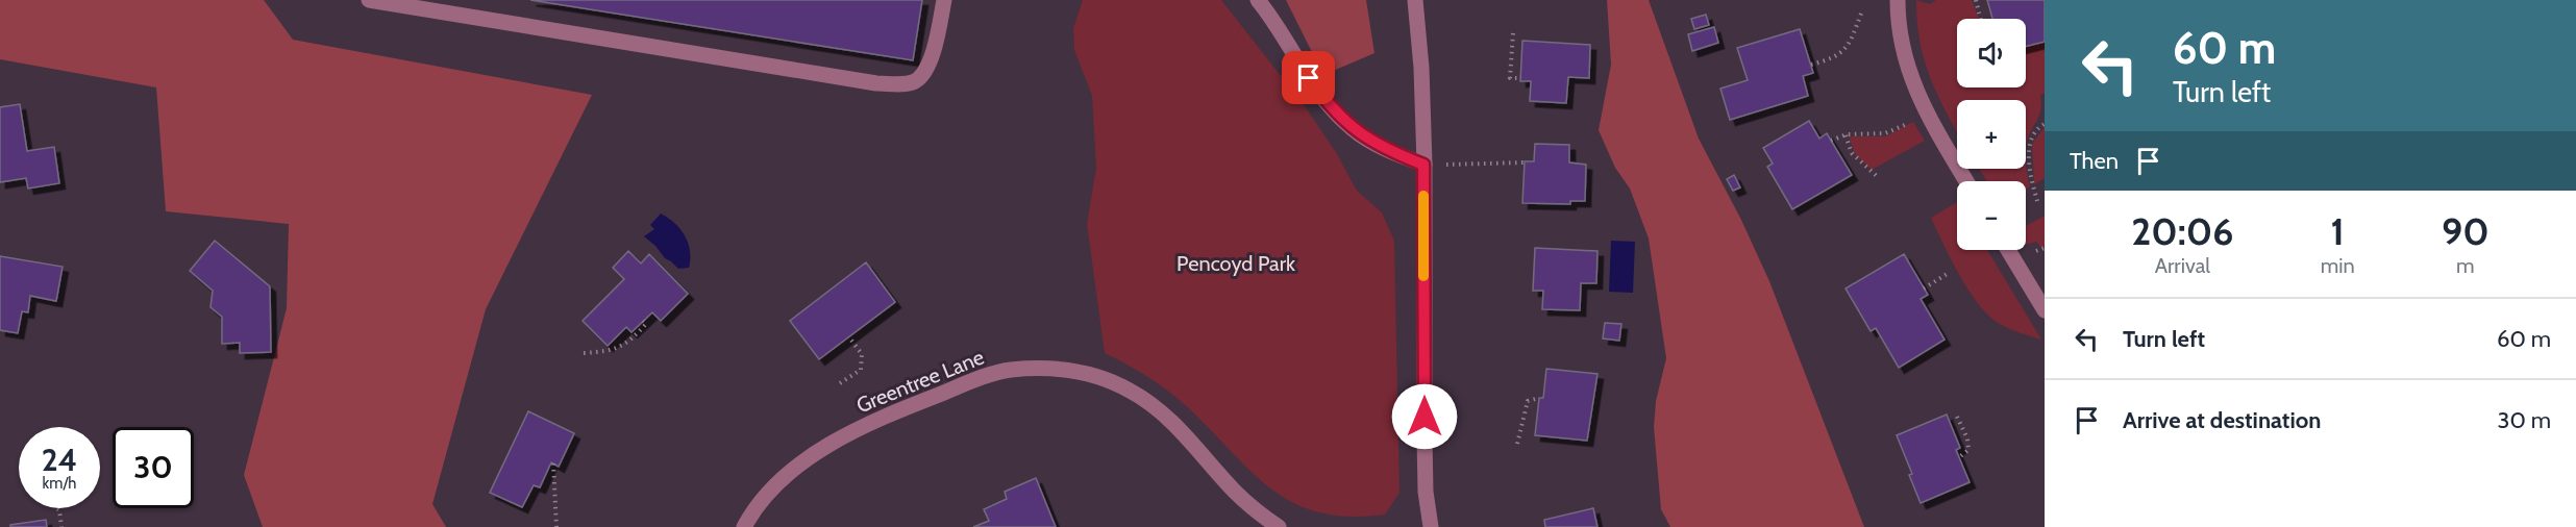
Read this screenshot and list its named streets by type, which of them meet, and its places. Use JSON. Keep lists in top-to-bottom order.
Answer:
{
  "streets": {
    "street": ["Greentree Lane"]
  },
  "parks": ["Pencoyd Park"],
  "page": {
    "turn": ["60 m", "Turn left"],
    "map_buttons": ["+", "−"],
    "then": "Then",
    "eta": [
      "20:06",
      "Arrival",
      "1",
      "min",
      "90",
      "m"
    ],
    "list": [
      {
        "name": "Turn left",
        "value": "60 m"
      },
      {
        "name": "Arrive at destination",
        "value": "30 m"
      }
    ],
    "speed": "24 km/h",
    "limit": "30"
  }
}
